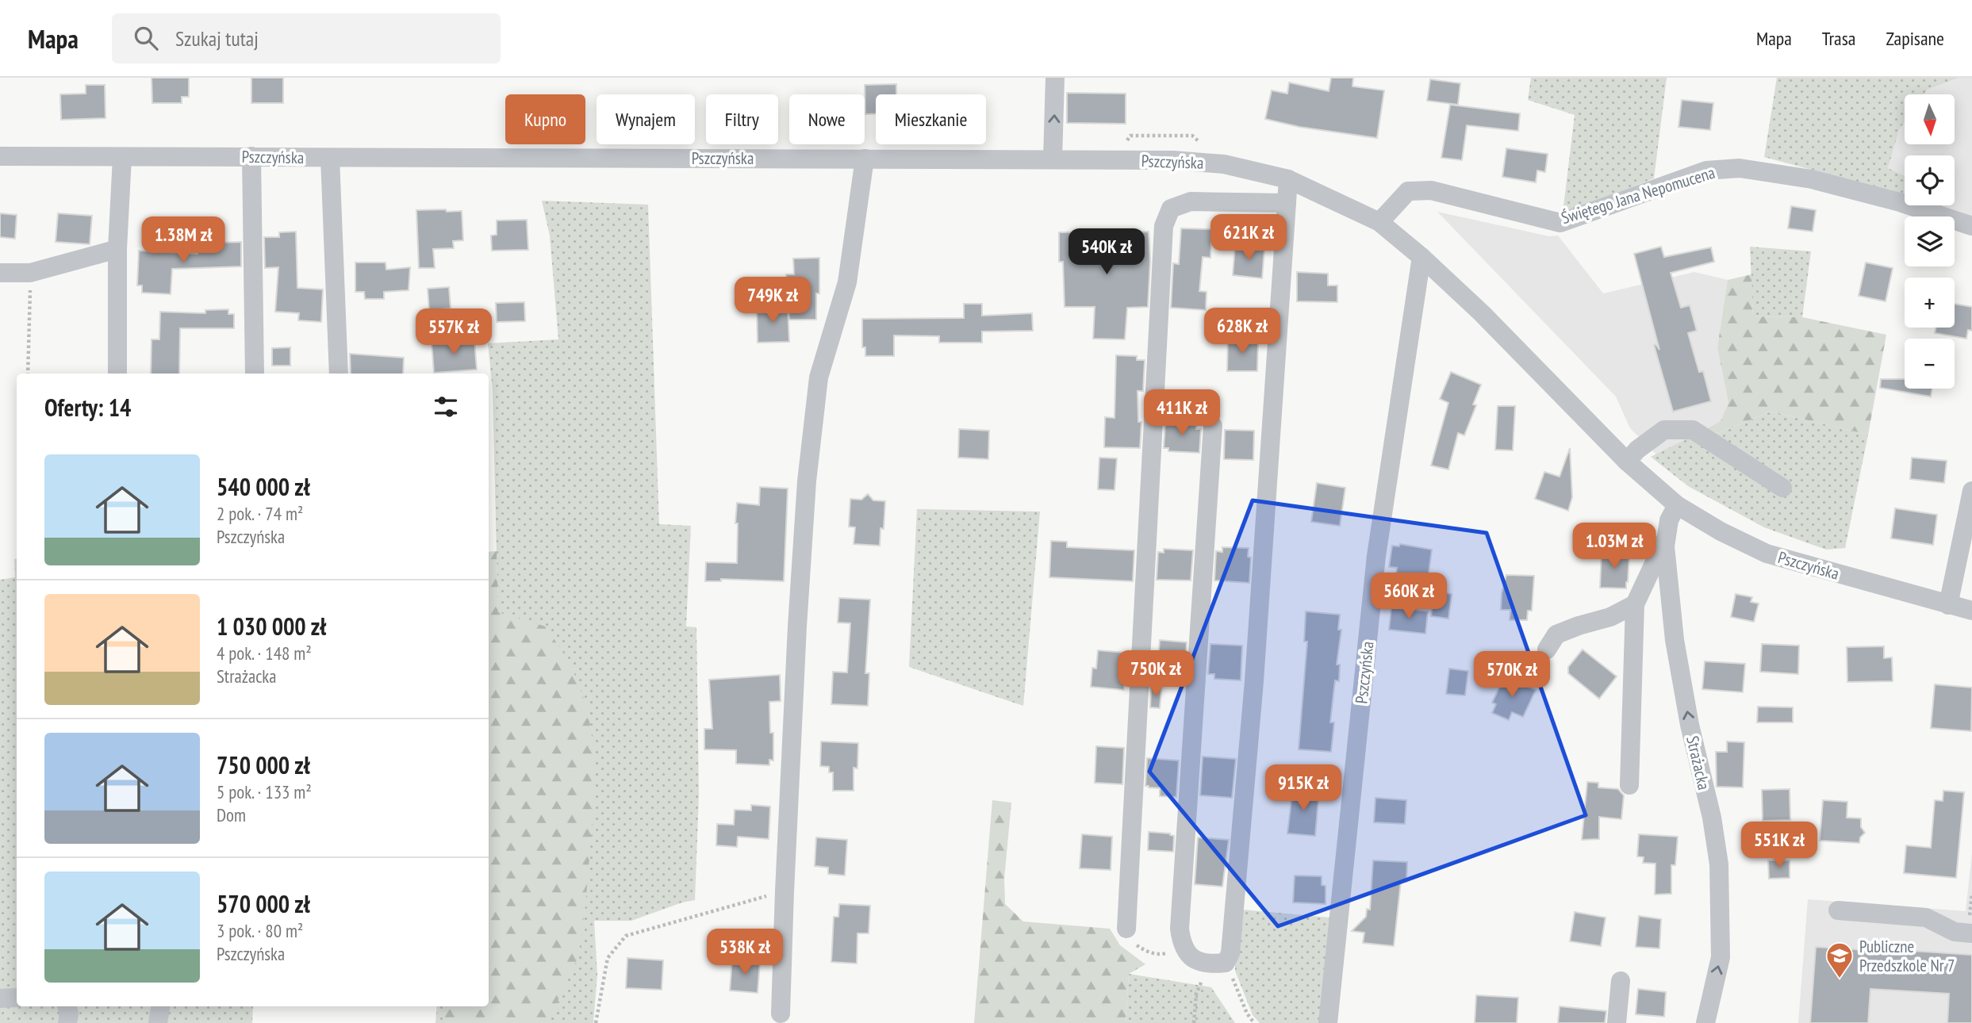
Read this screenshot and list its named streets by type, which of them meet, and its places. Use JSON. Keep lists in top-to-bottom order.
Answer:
{
  "streets": {
    "street": ["Pszczyńska", "Świętego Jana Nepomucena", "Strażacka"]
  },
  "crossings": [
    ["Pszczyńska", "Świętego Jana Nepomucena"],
    ["Pszczyńska", "Strażacka"]
  ],
  "places": {
    "school or university": ["Publiczne Przedszkole Nr 7"]
  },
  "north": "bottom",
  "page": {
    "header": "Mapa",
    "search": "Szukaj tutaj",
    "nav": ["Mapa", "Trasa", "Zapisane"],
    "map_buttons": ["+", "−"],
    "chip": [
      "Kupno",
      "Wynajem",
      "Filtry",
      "Nowe",
      "Mieszkanie"
    ],
    "price": [
      "621K zł",
      "1.38M zł",
      "540K zł",
      "749K zł",
      "628K zł",
      "557K zł",
      "411K zł",
      "1.03M zł",
      "560K zł",
      "750K zł",
      "570K zł",
      "915K zł",
      "551K zł",
      "538K zł"
    ],
    "heading": "Oferty: 14",
    "list": [
      {
        "name": "540 000 zł",
        "note": "2 pok. · 74 m² · Pszczyńska"
      },
      {
        "name": "1 030 000 zł",
        "note": "4 pok. · 148 m² · Strażacka"
      },
      {
        "name": "750 000 zł",
        "note": "5 pok. · 133 m² · Dom"
      },
      {
        "name": "570 000 zł",
        "note": "3 pok. · 80 m² · Pszczyńska"
      }
    ]
  }
}
